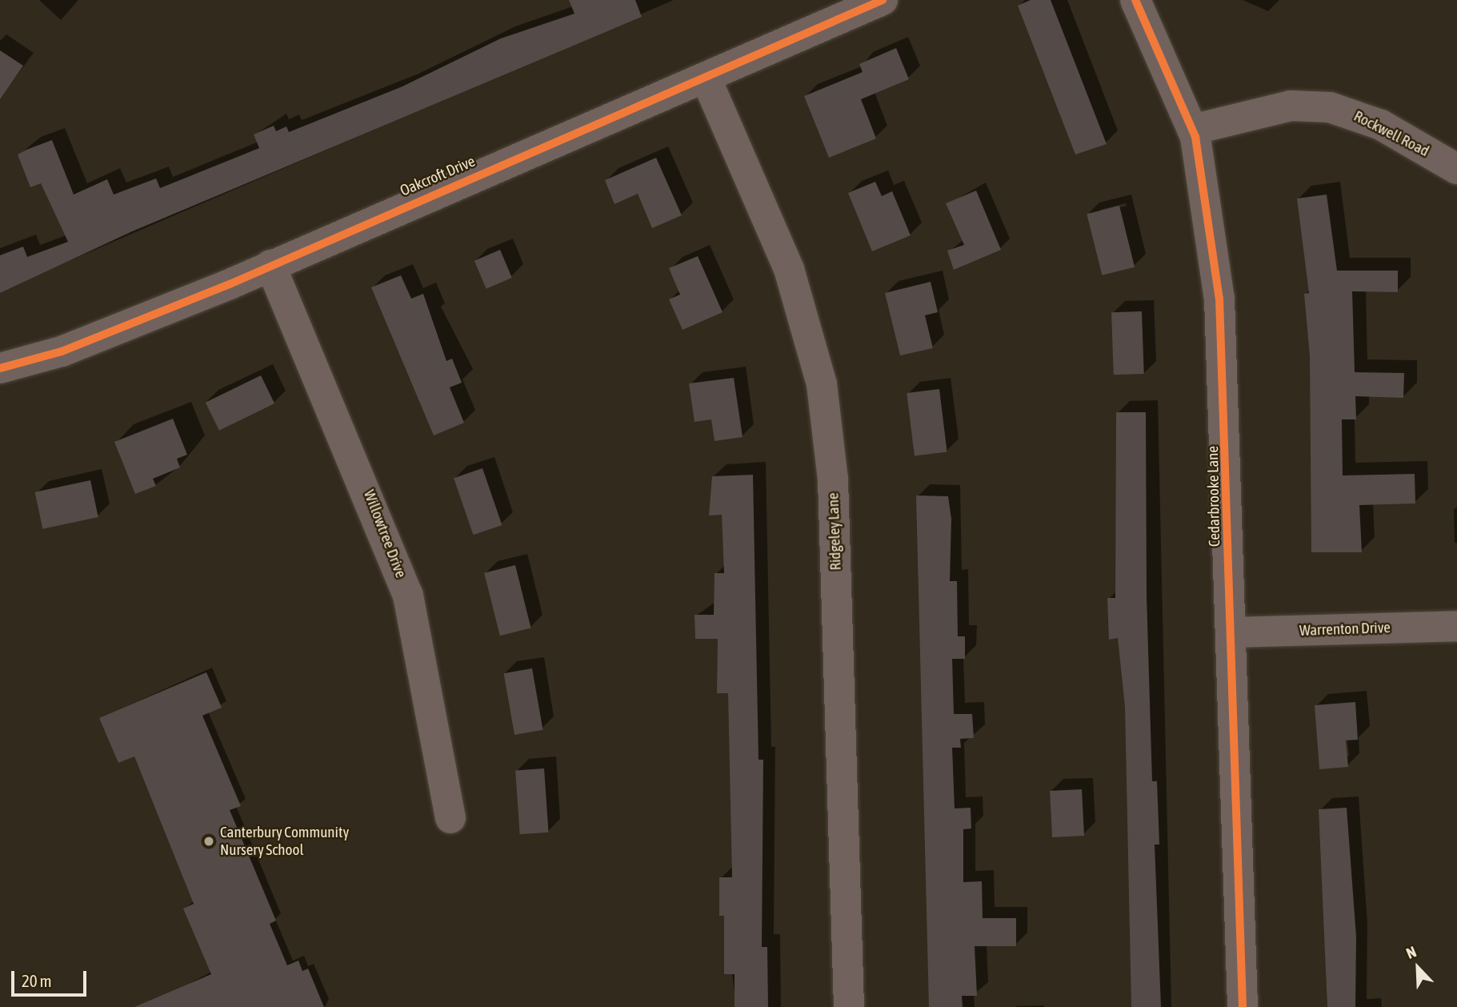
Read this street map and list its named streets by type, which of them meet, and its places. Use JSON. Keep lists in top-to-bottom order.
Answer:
{
  "streets": {
    "street": [
      "Rockwell Road",
      "Oakcroft Drive",
      "Cedarbrooke Lane",
      "Ridgeley Lane",
      "Willowtree Drive",
      "Warrenton Drive"
    ]
  },
  "crossings": [
    ["Rockwell Road", "Cedarbrooke Lane"],
    ["Oakcroft Drive", "Ridgeley Lane"],
    ["Oakcroft Drive", "Willowtree Drive"],
    ["Cedarbrooke Lane", "Warrenton Drive"]
  ],
  "places": ["Canterbury Community Nursery School"],
  "scale_bar": "20 m",
  "north": "top left"
}
